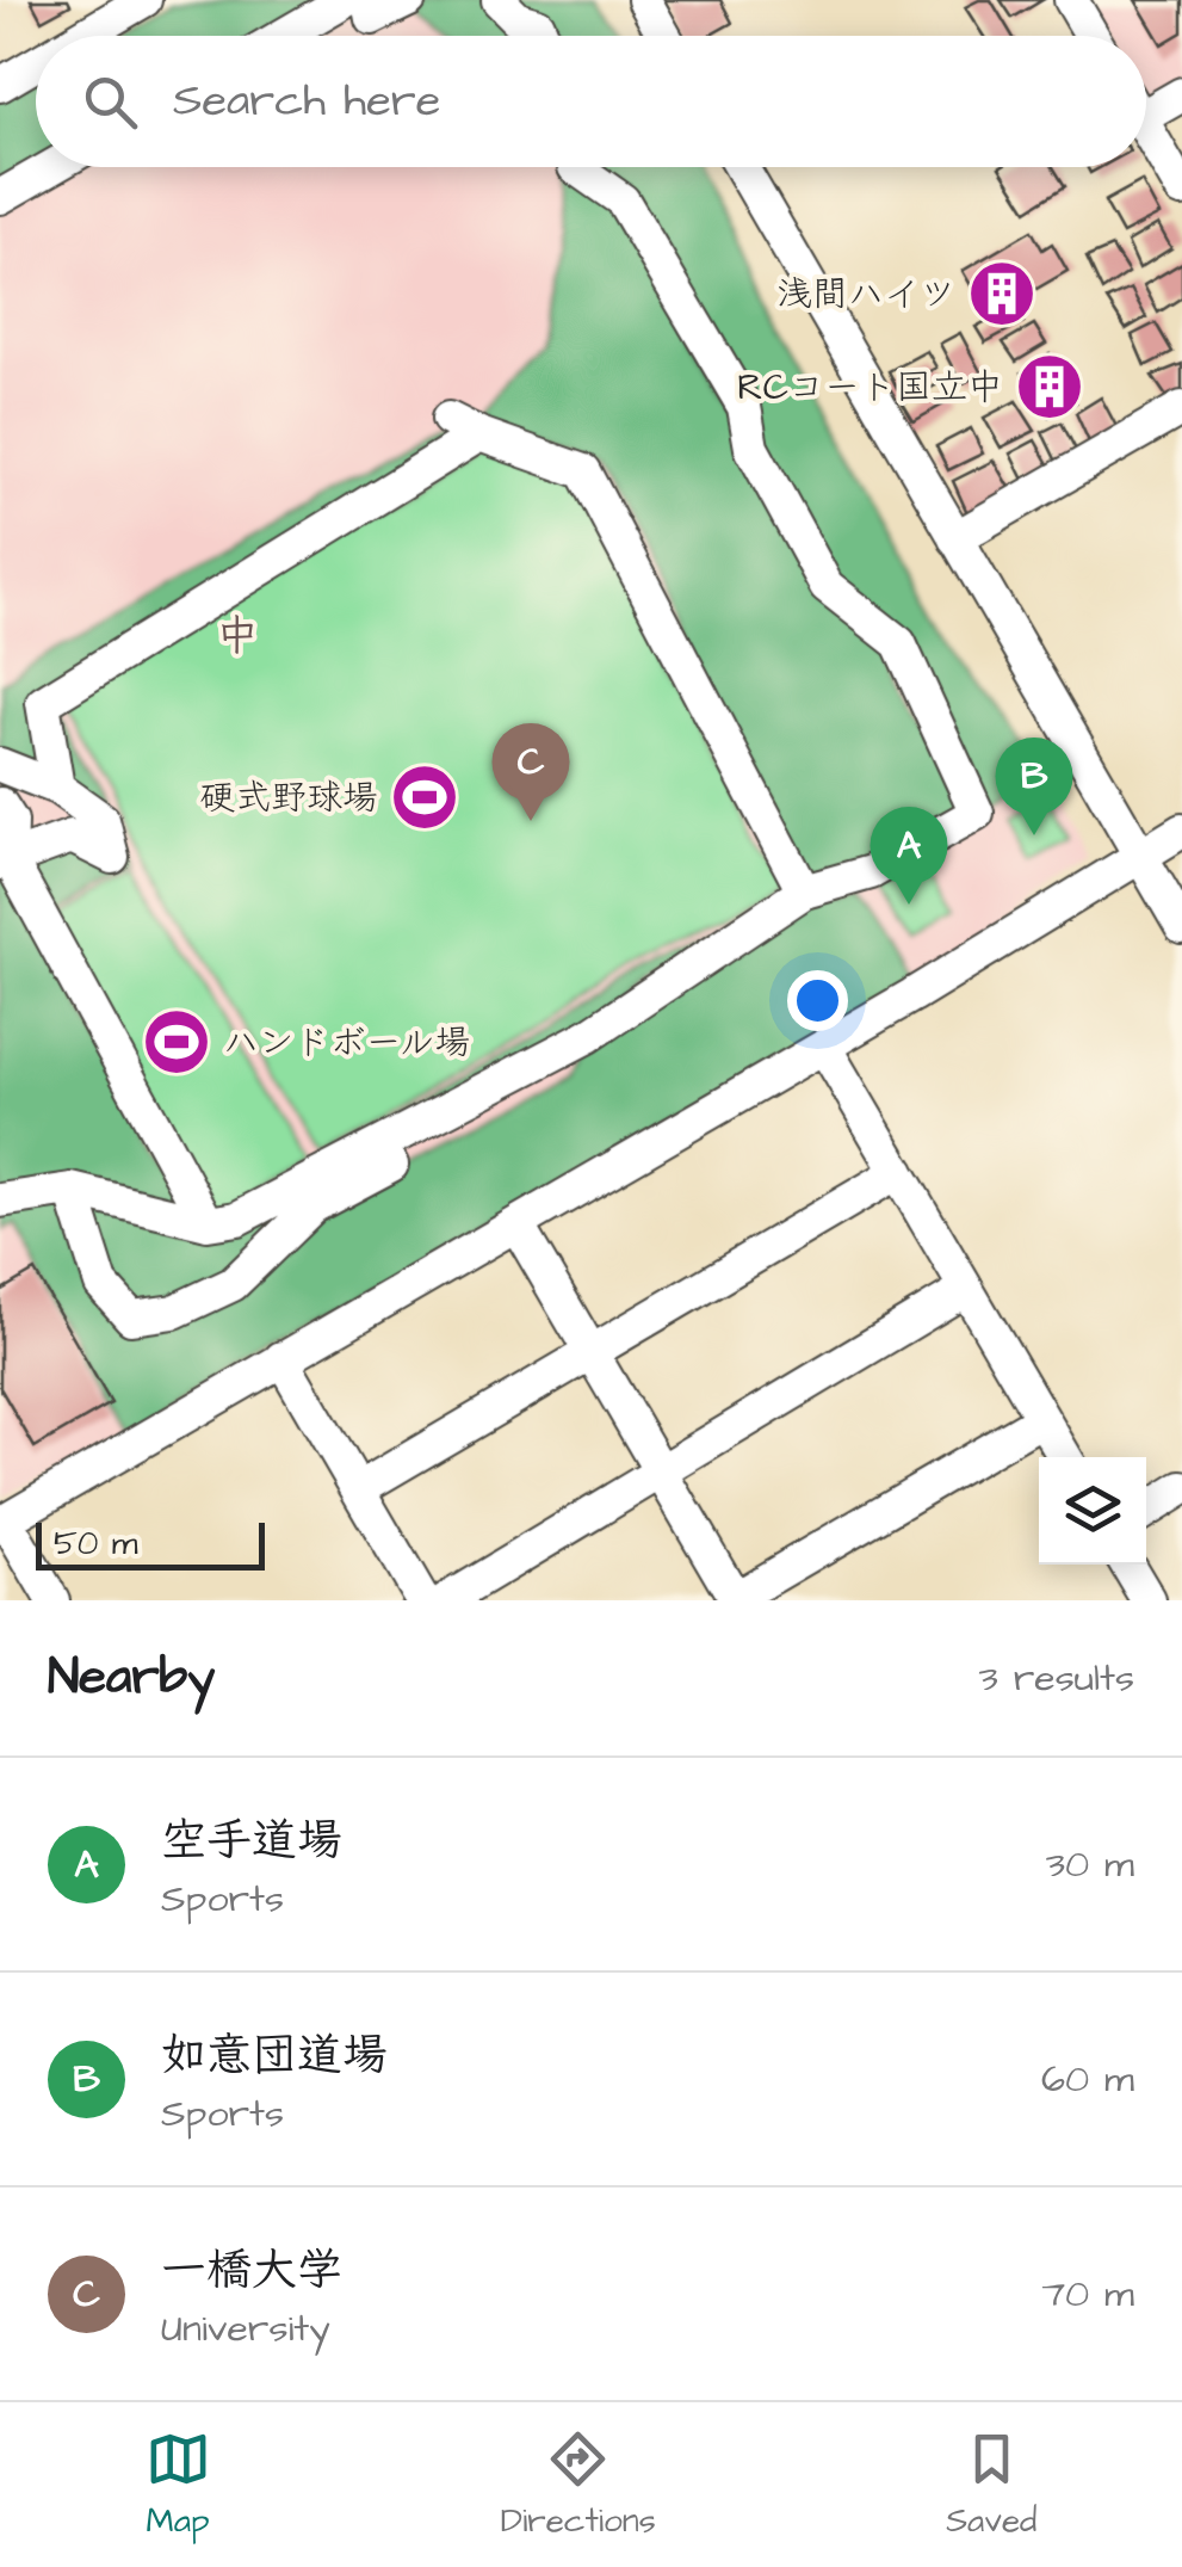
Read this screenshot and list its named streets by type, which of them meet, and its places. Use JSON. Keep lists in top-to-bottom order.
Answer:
{
  "districts": ["中"],
  "places": {
    "building": ["浅間ハイツ", "RCコート国立中"],
    "sports": ["硬式野球場", "ハンドボール場"]
  },
  "scale_bar": "50 m",
  "page": {
    "search": "Search here",
    "pins": ["C", "B", "A"],
    "scale": "50 m",
    "heading": ["Nearby", "3 results"],
    "list": [
      {
        "mark": "A",
        "name": "空手道場",
        "note": "Sports",
        "value": "30 m"
      },
      {
        "mark": "B",
        "name": "如意団道場",
        "note": "Sports",
        "value": "60 m"
      },
      {
        "mark": "C",
        "name": "一橋大学",
        "note": "University",
        "value": "70 m"
      }
    ],
    "nav": ["Map", "Directions", "Saved"]
  }
}
